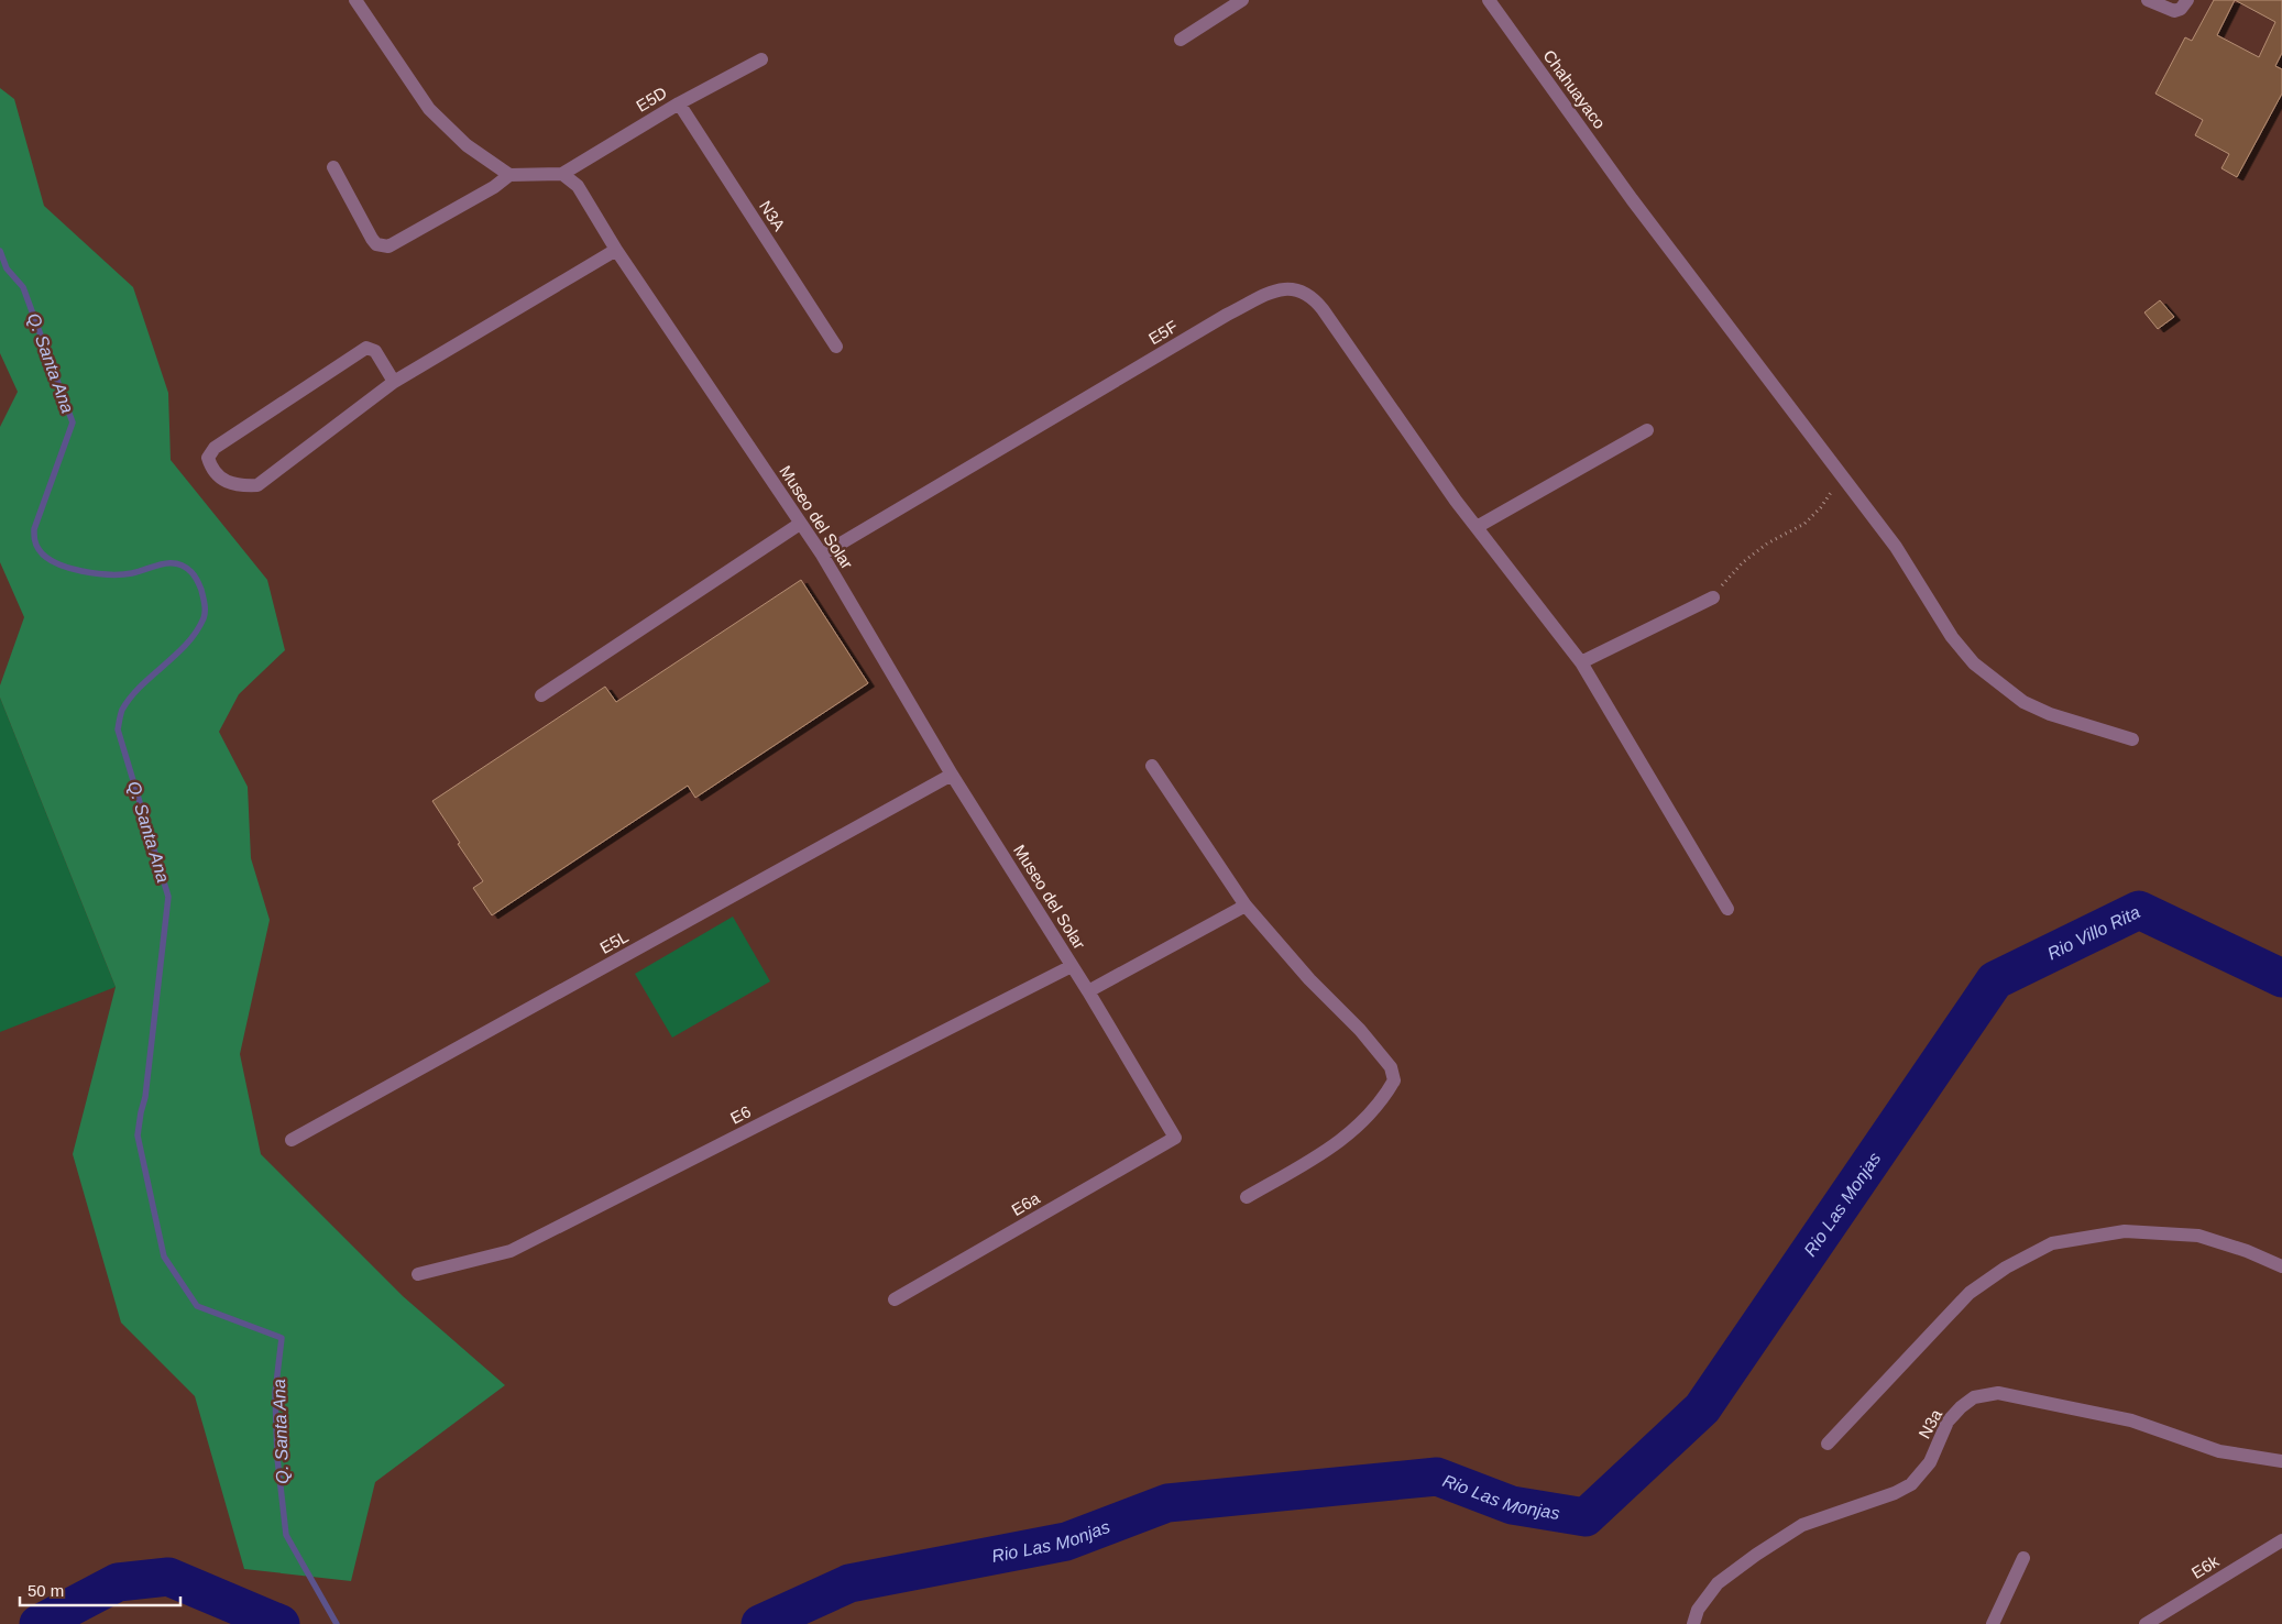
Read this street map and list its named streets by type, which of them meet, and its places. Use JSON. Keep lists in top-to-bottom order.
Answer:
{
  "streets": {
    "street": [
      "Chahuayaco",
      "E5D",
      "N3A",
      "E5F",
      "Museo del Solar",
      "E5L",
      "E6",
      "E6a",
      "N3a",
      "E6k"
    ]
  },
  "crossings": [
    ["E5D", "N3A"],
    ["E5D", "Museo del Solar"],
    ["E5F", "Museo del Solar"],
    ["Museo del Solar", "E5L"],
    ["Museo del Solar", "E6"],
    ["Museo del Solar", "E6a"]
  ],
  "water": ["Q. Santa Ana", "Rio Villo Rita", "Rio Las Monjas"],
  "scale_bar": "50 m"
}
